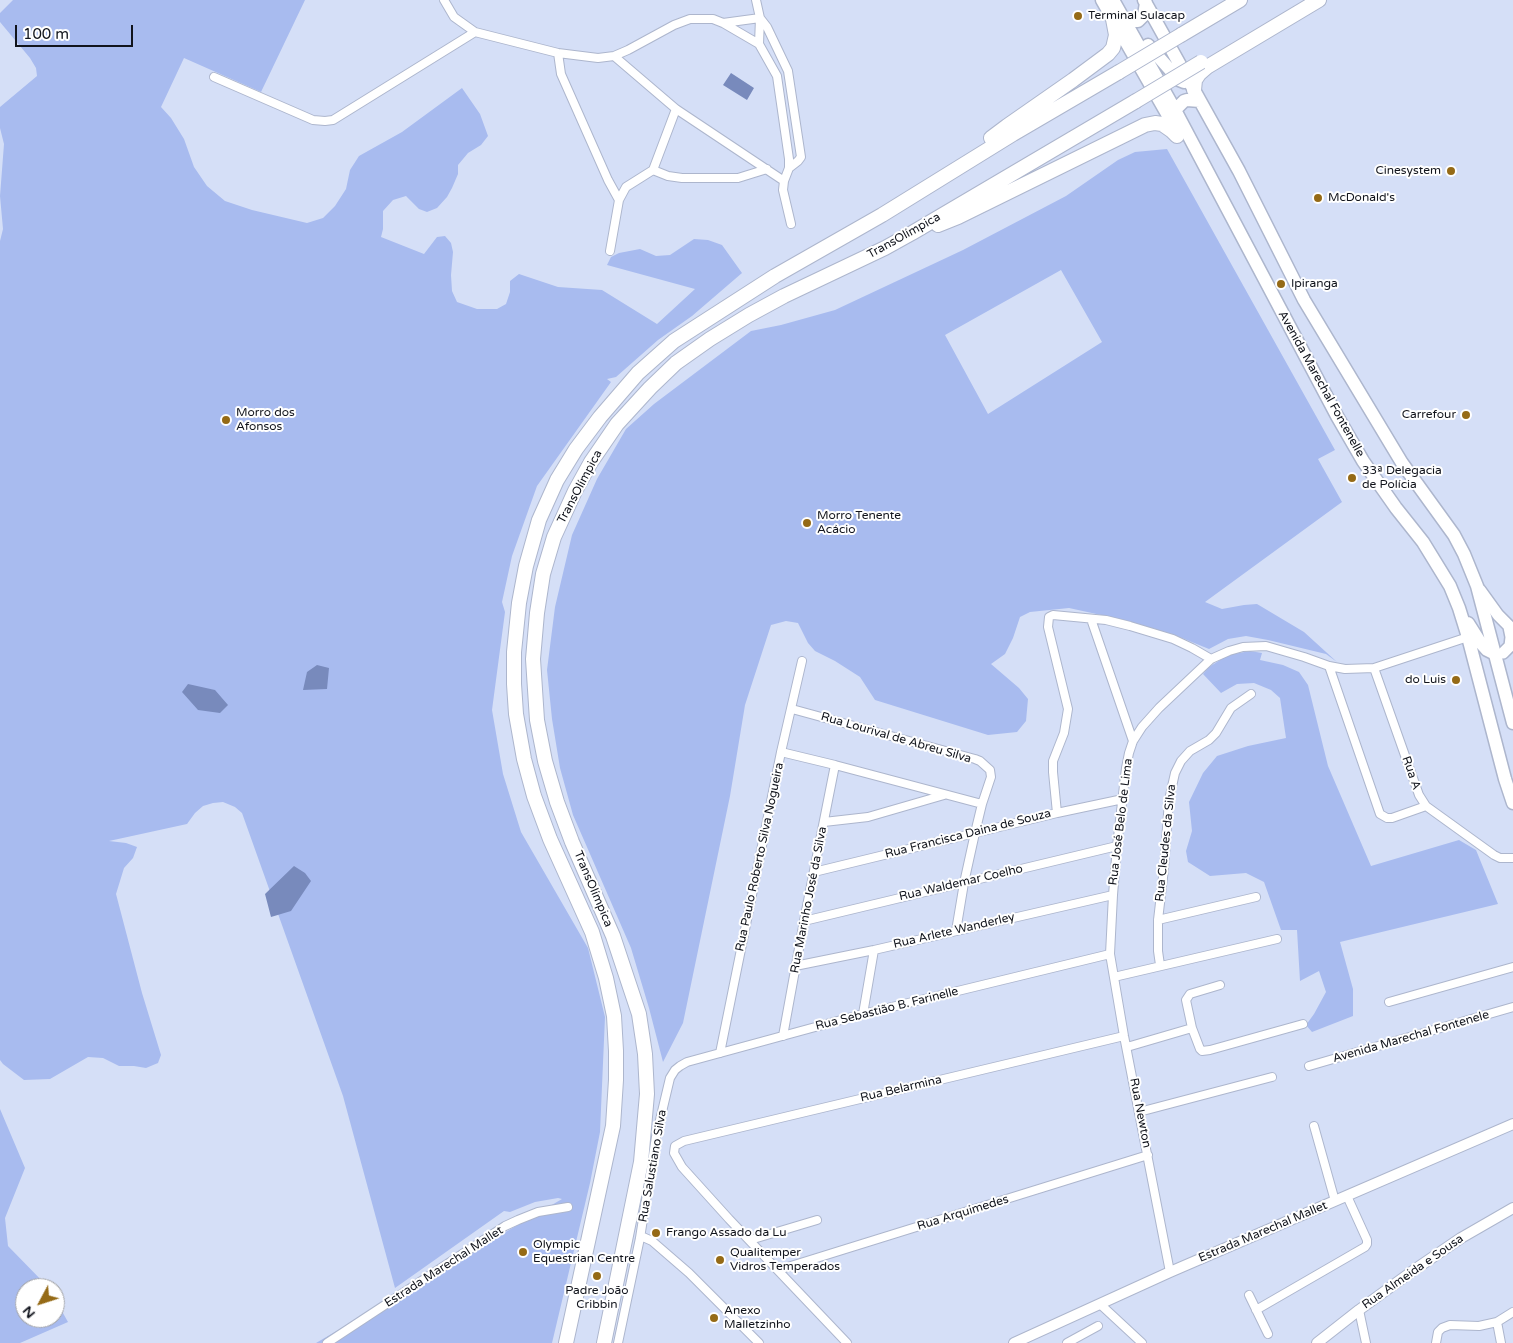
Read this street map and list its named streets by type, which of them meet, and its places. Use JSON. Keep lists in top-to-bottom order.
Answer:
{
  "streets": {
    "highway": ["TransOlímpica"],
    "main road": ["Avenida Marechal Fontenelle"],
    "street": [
      "Rua Lourival de Abreu Silva",
      "Rua A",
      "Rua José Belo de Lima",
      "Rua Francisca Daina de Souza",
      "Rua Cleudes da Silva",
      "Rua Paulo Roberto Silva Nogueira",
      "Rua Waldemar Coelho",
      "Rua Marinho José da Silva",
      "Rua Arlete Wanderley",
      "Rua Sebastião B. Farinelle",
      "Avenida Marechal Fontenele",
      "Rua Belarmina",
      "Rua Newton",
      "Rua Salustiano Silva",
      "Rua Arquimedes",
      "Estrada Marechal Mallet",
      "Rua Almeida e Sousa"
    ]
  },
  "crossings": [
    ["Avenida Marechal Fontenelle", "Rua José Belo de Lima"],
    ["Rua Lourival de Abreu Silva", "Rua Paulo Roberto Silva Nogueira"],
    ["Rua A", "Rua José Belo de Lima"],
    ["Rua José Belo de Lima", "Rua Francisca Daina de Souza"],
    ["Rua José Belo de Lima", "Rua Waldemar Coelho"],
    ["Rua José Belo de Lima", "Rua Arlete Wanderley"],
    ["Rua José Belo de Lima", "Rua Sebastião B. Farinelle"],
    ["Rua José Belo de Lima", "Rua Newton"],
    ["Rua Francisca Daina de Souza", "Rua Marinho José da Silva"],
    ["Rua Paulo Roberto Silva Nogueira", "Rua Sebastião B. Farinelle"],
    ["Rua Waldemar Coelho", "Rua Marinho José da Silva"],
    ["Rua Marinho José da Silva", "Rua Arlete Wanderley"],
    ["Rua Marinho José da Silva", "Rua Sebastião B. Farinelle"],
    ["Rua Sebastião B. Farinelle", "Rua Newton"],
    ["Rua Sebastião B. Farinelle", "Rua Salustiano Silva"],
    ["Rua Belarmina", "Rua Newton"],
    ["Rua Newton", "Rua Arquimedes"],
    ["Rua Newton", "Estrada Marechal Mallet"]
  ],
  "places": [
    "Terminal Sulacap",
    "Cinesystem",
    "McDonald's",
    "Ipiranga",
    "Carrefour",
    "Morro dos Afonsos",
    "33ª Delegacia de Polícia",
    "Morro Tenente Acácio",
    "do Luis",
    "Frango Assado da Lu",
    "Olympic Equestrian Centre",
    "Qualitemper Vidros Temperados",
    "Padre João Cribbin",
    "Anexo Malletzinho"
  ],
  "scale_bar": "100 m",
  "north": "bottom left"
}
